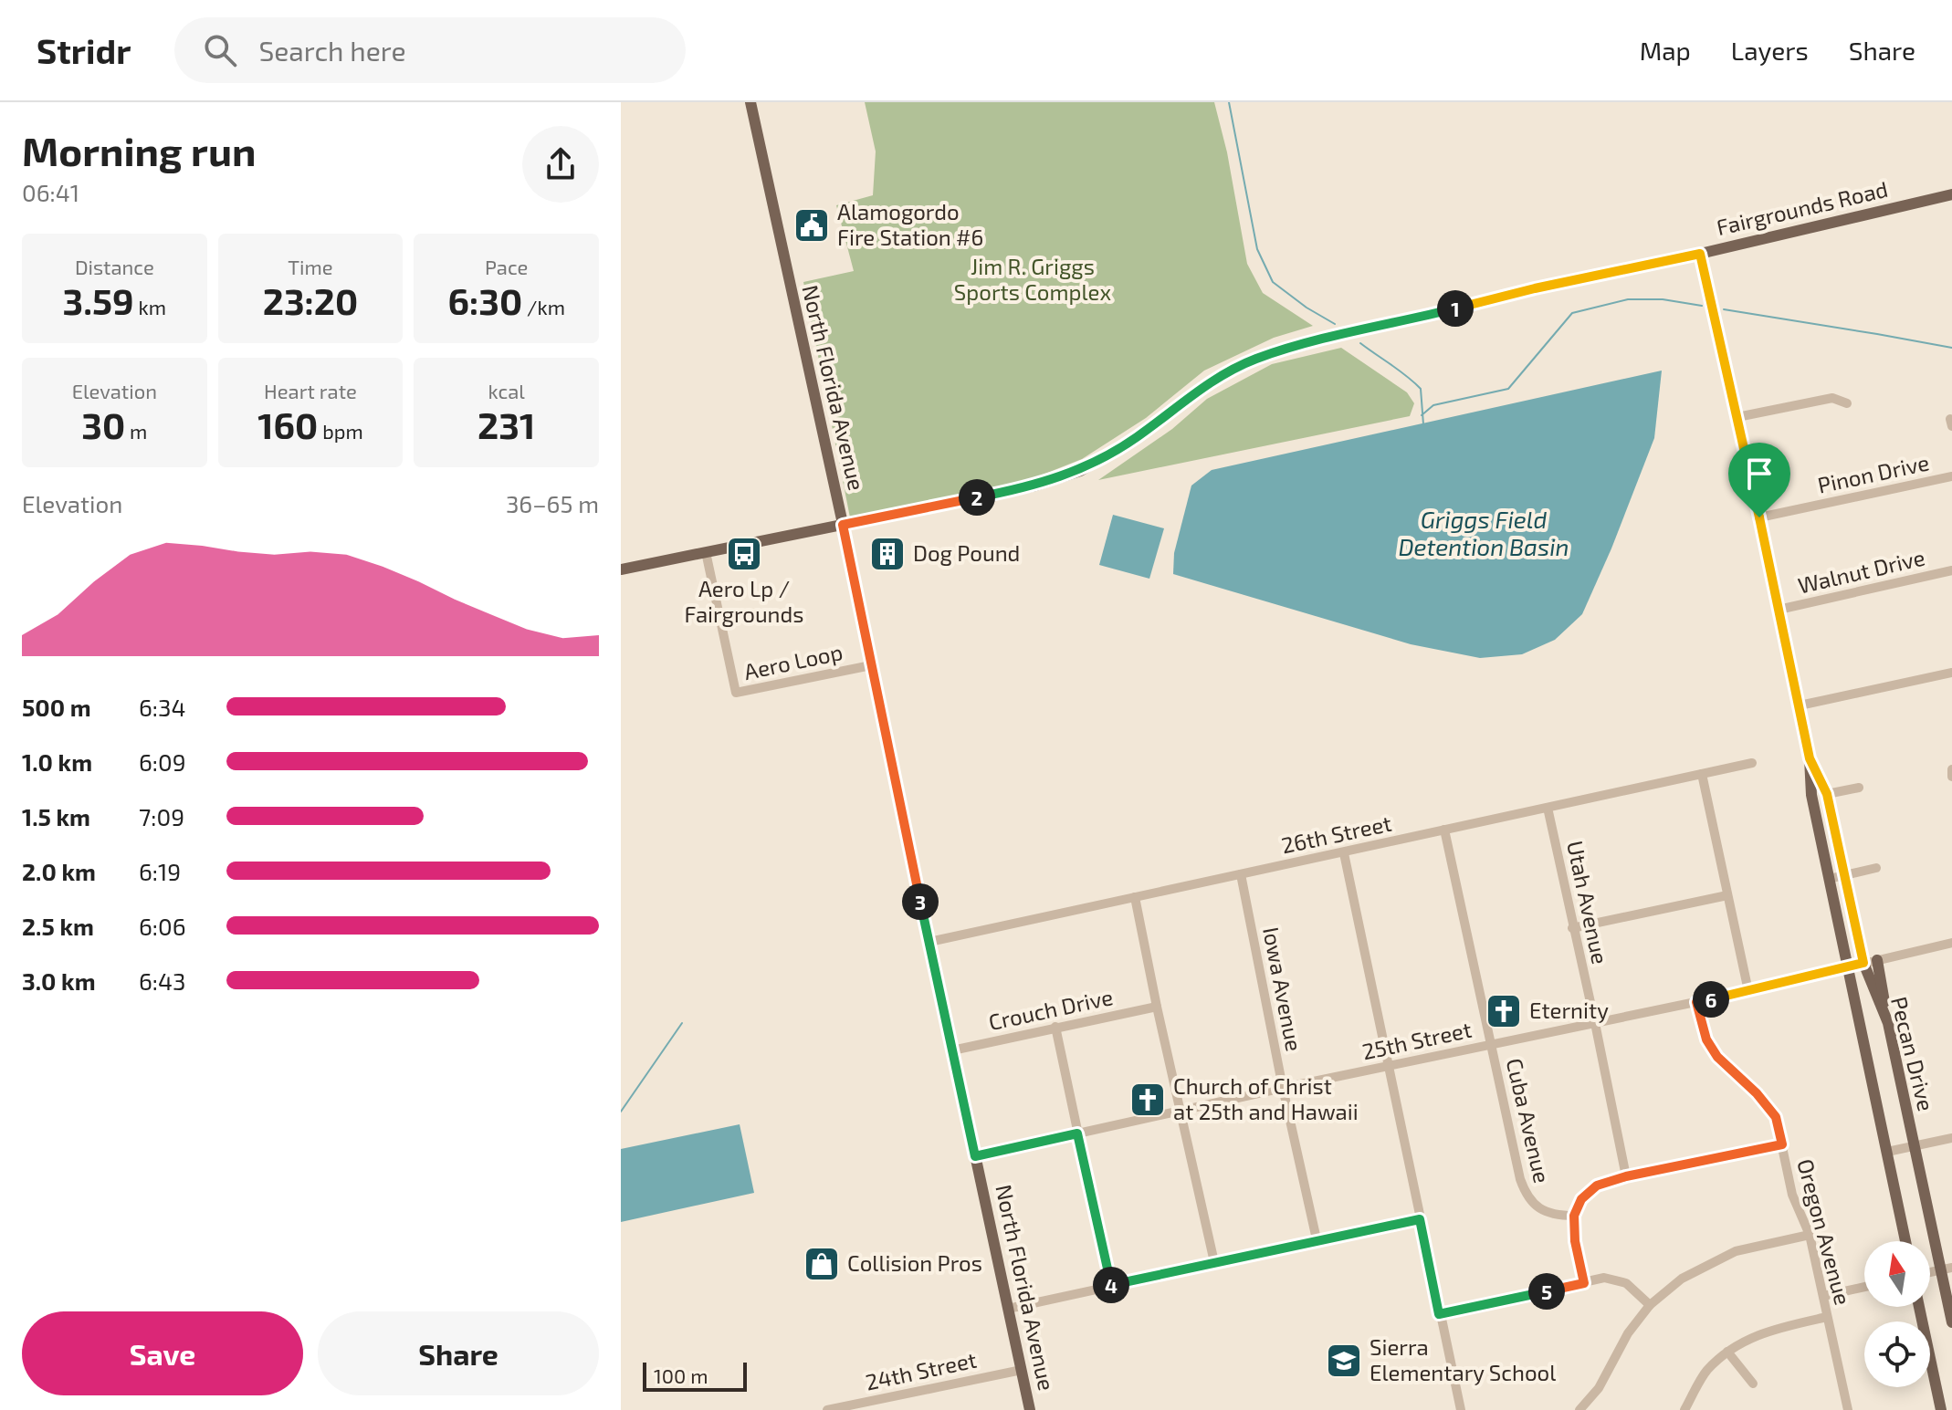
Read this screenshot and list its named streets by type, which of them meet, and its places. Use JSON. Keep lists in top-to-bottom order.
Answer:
{
  "streets": {
    "main road": ["Fairgrounds Road", "North Florida Avenue", "Pecan Drive"],
    "street": [
      "Pinon Drive",
      "Walnut Drive",
      "Aero Loop",
      "26th Street",
      "Utah Avenue",
      "Iowa Avenue",
      "Crouch Drive",
      "25th Street",
      "Cuba Avenue",
      "Oregon Avenue",
      "24th Street"
    ]
  },
  "crossings": [
    ["Fairgrounds Road", "North Florida Avenue"],
    ["Fairgrounds Road", "Aero Loop"],
    ["Fairgrounds Road", "Pecan Drive"],
    ["North Florida Avenue", "Aero Loop"],
    ["North Florida Avenue", "26th Street"],
    ["North Florida Avenue", "Crouch Drive"],
    ["North Florida Avenue", "25th Street"],
    ["North Florida Avenue", "24th Street"],
    ["Pinon Drive", "Pecan Drive"],
    ["Walnut Drive", "Pecan Drive"],
    ["26th Street", "Utah Avenue"],
    ["26th Street", "Iowa Avenue"],
    ["26th Street", "Cuba Avenue"],
    ["Utah Avenue", "25th Street"],
    ["Iowa Avenue", "25th Street"],
    ["25th Street", "Pecan Drive"],
    ["25th Street", "Cuba Avenue"],
    ["25th Street", "Oregon Avenue"]
  ],
  "water": ["Griggs Field Detention Basin"],
  "parks": ["Jim R. Griggs Sports Complex"],
  "places": {
    "public building": ["Alamogordo Fire Station #6"],
    "bus stop": ["Aero Lp / Fairgrounds"],
    "building": ["Dog Pound"],
    "church": ["Eternity", "Church of Christ at 25th and Hawaii"],
    "shop": ["Collision Pros"],
    "school or university": ["Sierra Elementary School"]
  },
  "scale_bar": "100 m",
  "north": "top",
  "page": {
    "header": "Stridr",
    "search": "Search here",
    "nav": ["Map", "Layers", "Share"],
    "heading": ["Morning run", "06:41"],
    "stats": [
      ["Distance", "3.59 km"],
      ["Time", "23:20"],
      ["Pace", "6:30 /km"],
      ["Elevation", "30 m"],
      ["Heart rate", "160 bpm"],
      ["kcal", "231"]
    ],
    "pins": [
      "1",
      "2",
      "3",
      "6",
      "4",
      "5"
    ],
    "chart": ["Elevation", "36–65 m"],
    "list": [
      {
        "name": "500 m",
        "note": "6:34"
      },
      {
        "name": "1.0 km",
        "note": "6:09"
      },
      {
        "name": "1.5 km",
        "note": "7:09"
      },
      {
        "name": "2.0 km",
        "note": "6:19"
      },
      {
        "name": "2.5 km",
        "note": "6:06"
      },
      {
        "name": "3.0 km",
        "note": "6:43"
      }
    ],
    "buttons": ["Save", "Share"],
    "scale": "100 m"
  }
}
